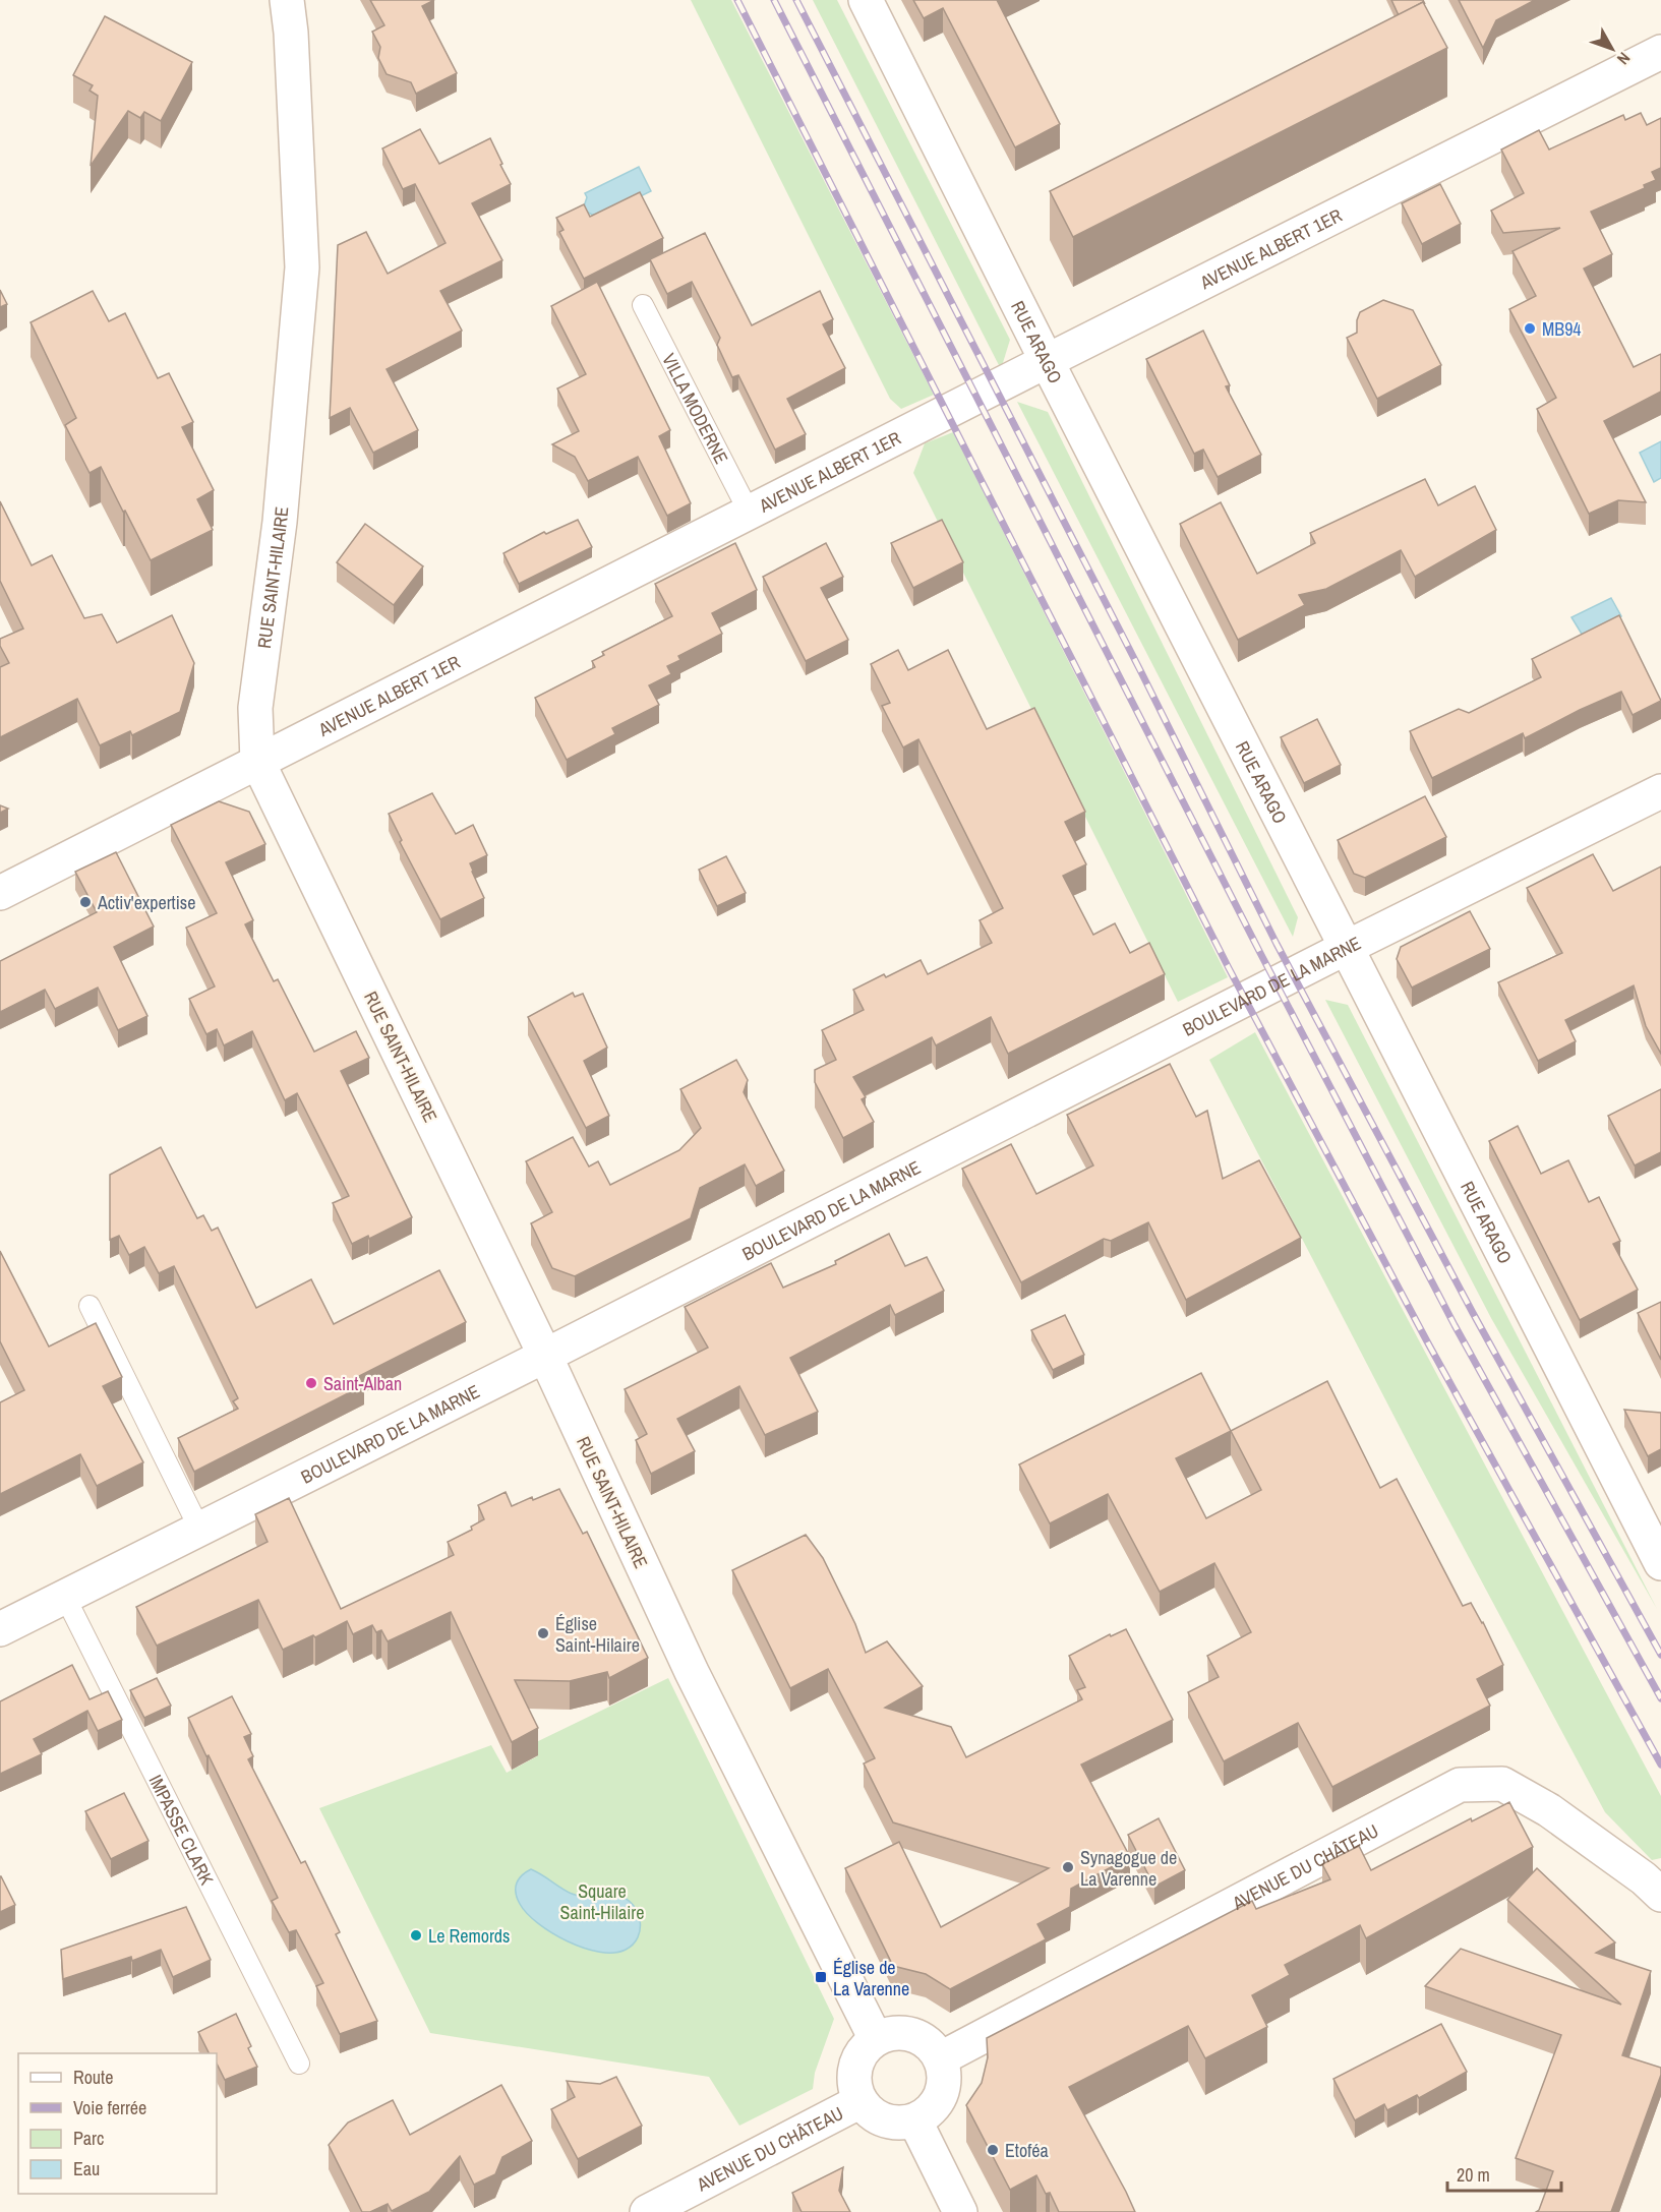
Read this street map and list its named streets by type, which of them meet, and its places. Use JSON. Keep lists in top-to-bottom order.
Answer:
{
  "streets": {
    "street": [
      "AVENUE ALBERT 1ER",
      "RUE ARAGO",
      "RUE SAINT-HILAIRE",
      "BOULEVARD DE LA MARNE",
      "AVENUE DU CHÂTEAU"
    ],
    "lane": ["VILLA MODERNE", "IMPASSE CLARK"]
  },
  "crossings": [
    ["AVENUE ALBERT 1ER", "RUE ARAGO"],
    ["AVENUE ALBERT 1ER", "VILLA MODERNE"],
    ["AVENUE ALBERT 1ER", "RUE SAINT-HILAIRE"],
    ["RUE ARAGO", "BOULEVARD DE LA MARNE"],
    ["RUE SAINT-HILAIRE", "BOULEVARD DE LA MARNE"],
    ["RUE SAINT-HILAIRE", "AVENUE DU CHÂTEAU"],
    ["BOULEVARD DE LA MARNE", "IMPASSE CLARK"]
  ],
  "parks": ["Square Saint-Hilaire"],
  "places": {
    "other": [
      "MB94",
      "Activ'expertise",
      "Saint-Alban",
      "Église Saint-Hilaire",
      "Synagogue de La Varenne",
      "Le Remords",
      "Etoféa"
    ],
    "transit": ["Église de La Varenne"]
  },
  "legend": [
    "Route",
    "Voie ferrée",
    "Parc",
    "Eau"
  ],
  "scale_bar": "20 m",
  "north": "bottom right"
}
